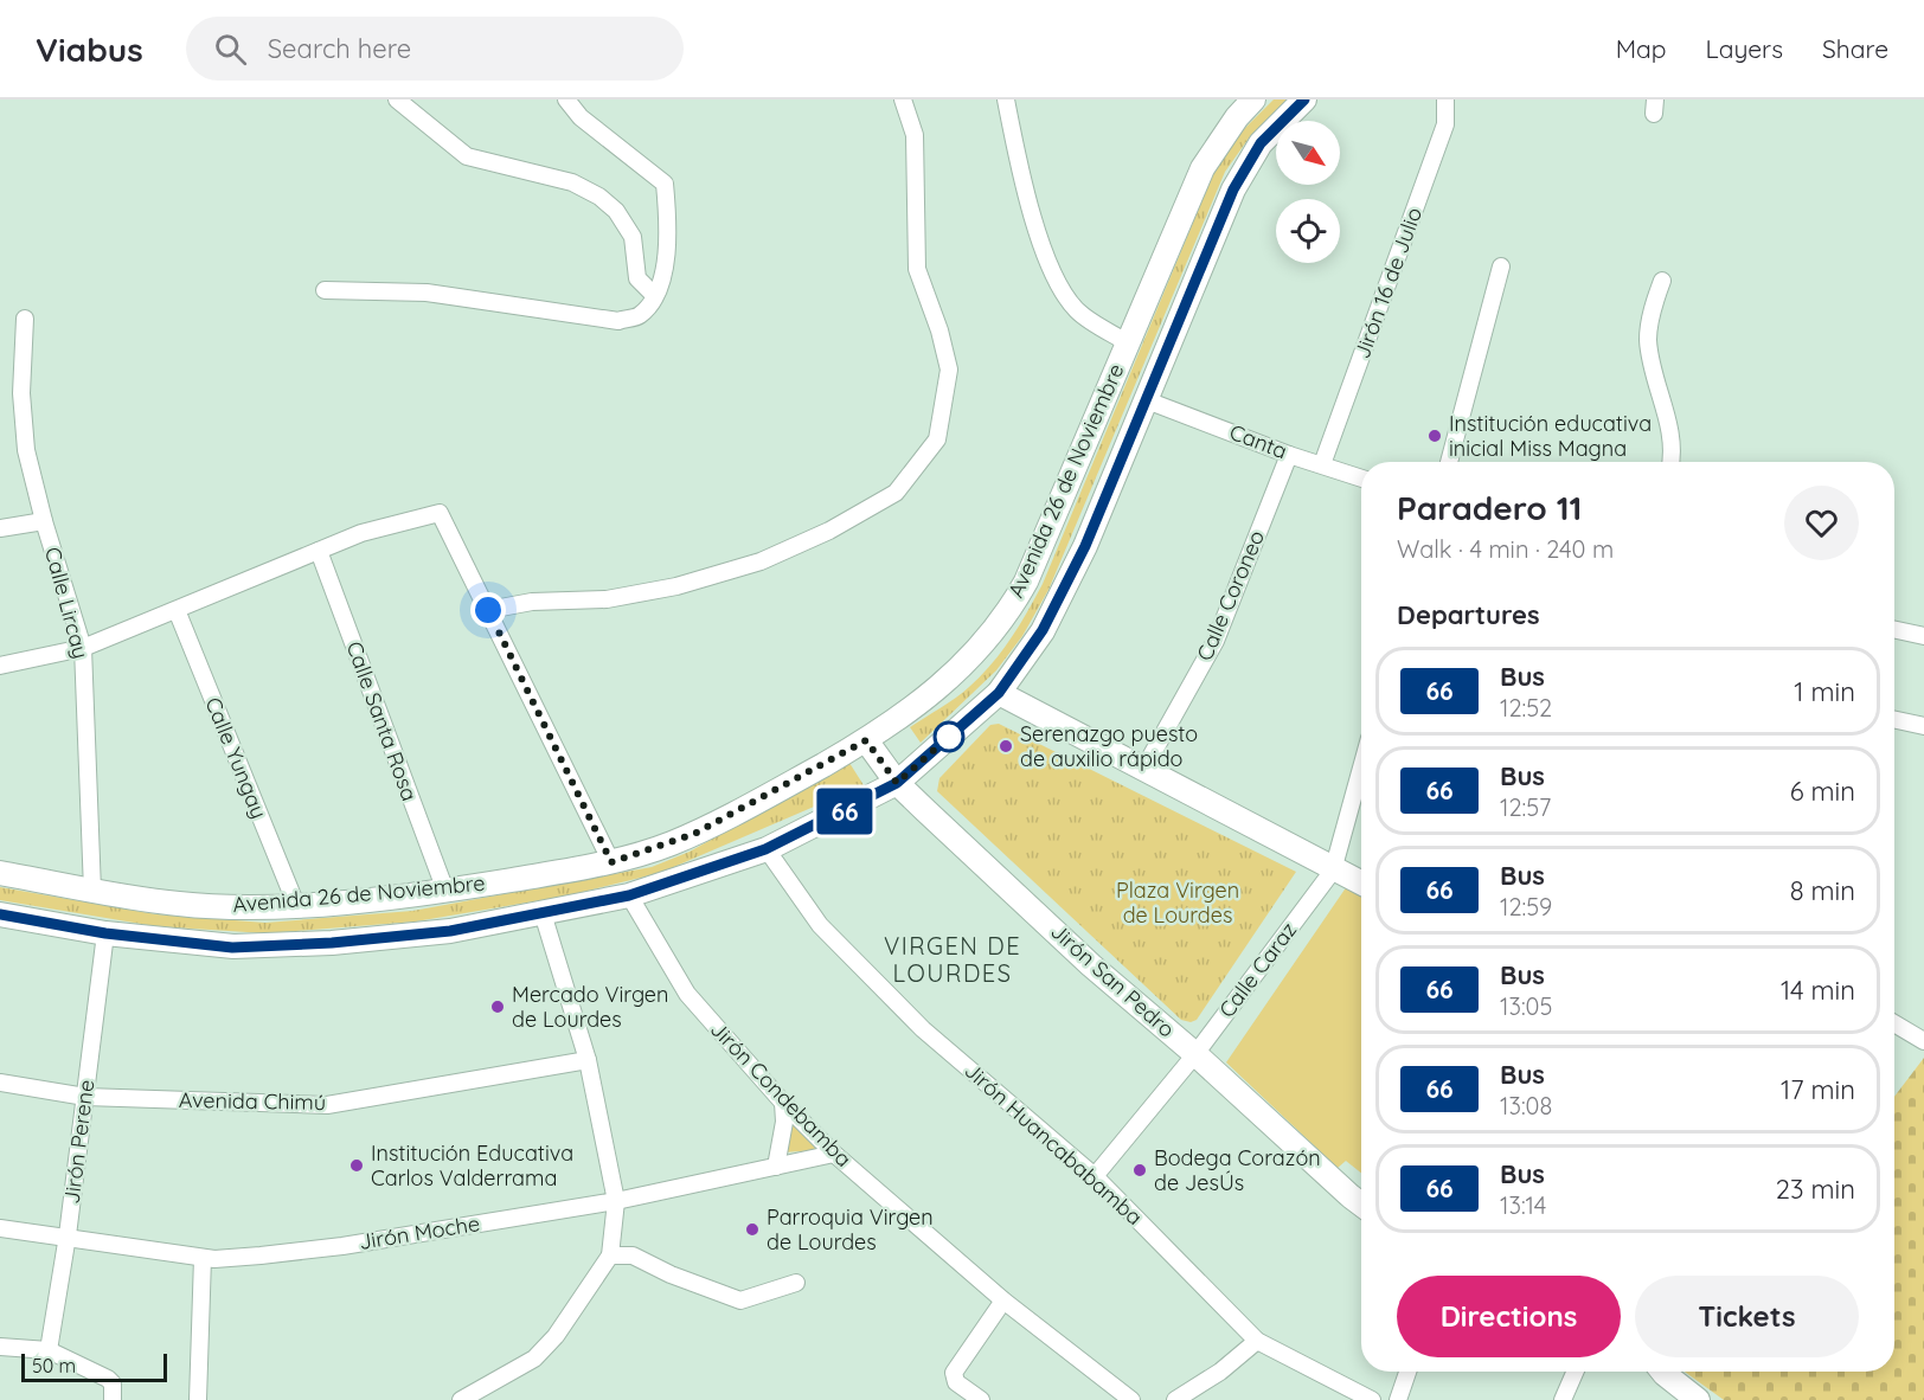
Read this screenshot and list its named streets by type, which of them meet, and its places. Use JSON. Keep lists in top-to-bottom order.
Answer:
{
  "streets": {
    "main road": ["Avenida 26 de Noviembre", "Jirón San Pedro"],
    "street": [
      "Jirón 16 de Julio",
      "Canta",
      "Calle Coroneo",
      "Calle Lircay",
      "Calle Santa Rosa",
      "Calle Yungay",
      "Calle Caraz",
      "Jirón Condebamba",
      "Avenida Chimú",
      "Jirón Perene",
      "Jirón Huancababamba",
      "Jirón Moche"
    ]
  },
  "crossings": [
    ["Jirón 16 de Julio", "Canta"],
    ["Canta", "Avenida 26 de Noviembre"],
    ["Canta", "Calle Coroneo"],
    ["Avenida 26 de Noviembre", "Calle Lircay"],
    ["Avenida 26 de Noviembre", "Calle Santa Rosa"],
    ["Avenida 26 de Noviembre", "Calle Yungay"],
    ["Avenida 26 de Noviembre", "Jirón San Pedro"],
    ["Avenida 26 de Noviembre", "Jirón Condebamba"],
    ["Avenida 26 de Noviembre", "Jirón Perene"],
    ["Avenida 26 de Noviembre", "Jirón Huancababamba"],
    ["Calle Caraz", "Jirón San Pedro"],
    ["Calle Caraz", "Jirón Huancababamba"],
    ["Jirón Condebamba", "Jirón Moche"],
    ["Avenida Chimú", "Jirón Perene"],
    ["Jirón Perene", "Jirón Moche"]
  ],
  "districts": ["VIRGEN DE LOURDES"],
  "parks": ["Plaza Virgen de Lourdes"],
  "places": [
    "Institución educativa inicial Miss Magna",
    "Serenazgo puesto de auxilio rápido",
    "Mercado Virgen de Lourdes",
    "Institución Educativa Carlos Valderrama",
    "Bodega Corazón de JesÚs",
    "Parroquia Virgen de Lourdes"
  ],
  "lines": ["bus line 66"],
  "scale_bar": "50 m",
  "north": "bottom right",
  "page": {
    "header": "Viabus",
    "search": "Search here",
    "nav": ["Map", "Layers", "Share"],
    "on_map": "66",
    "heading": [
      ["Paradero 11", "Walk · 4 min · 240 m"],
      "Departures"
    ],
    "list": [
      {
        "mark": "66",
        "name": "Bus",
        "note": "12:52",
        "value": "1 min"
      },
      {
        "mark": "66",
        "name": "Bus",
        "note": "12:57",
        "value": "6 min"
      },
      {
        "mark": "66",
        "name": "Bus",
        "note": "12:59",
        "value": "8 min"
      },
      {
        "mark": "66",
        "name": "Bus",
        "note": "13:05",
        "value": "14 min"
      },
      {
        "mark": "66",
        "name": "Bus",
        "note": "13:08",
        "value": "17 min"
      },
      {
        "mark": "66",
        "name": "Bus",
        "note": "13:14",
        "value": "23 min"
      }
    ],
    "buttons": ["Directions", "Tickets"],
    "scale": "50 m"
  }
}
